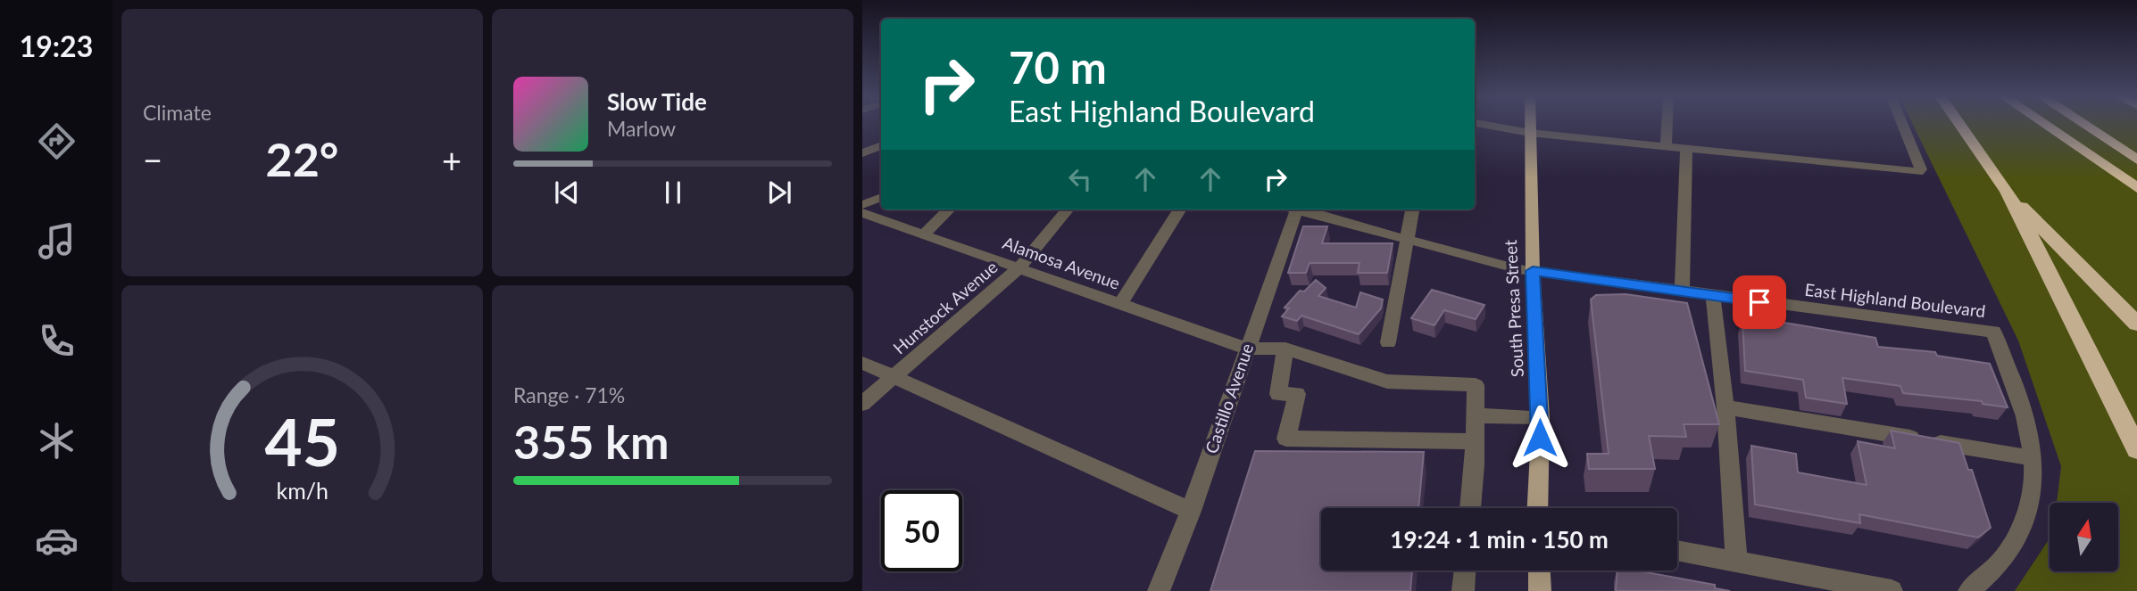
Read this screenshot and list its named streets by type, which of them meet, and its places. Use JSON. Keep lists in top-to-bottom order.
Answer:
{
  "streets": {
    "main road": ["South Presa Street"],
    "street": [
      "Alamosa Avenue",
      "East Highland Boulevard",
      "Hunstock Avenue",
      "Castillo Avenue"
    ]
  },
  "crossings": [
    ["Alamosa Avenue", "Hunstock Avenue"],
    ["Alamosa Avenue", "Castillo Avenue"],
    ["East Highland Boulevard", "South Presa Street"]
  ],
  "north": "top",
  "page": {
    "tabs": "19:23",
    "tile": [
      "Climate",
      ["Range · 71%", "355 km"]
    ],
    "turn": ["70 m", "East Highland Boulevard"],
    "song": ["Slow Tide", "Marlow"],
    "heat": ["−", "22°", "+"],
    "limit": "50",
    "trip": "19:24 · 1 min · 150 m",
    "gauge": ["45", "km/h"]
  }
}
